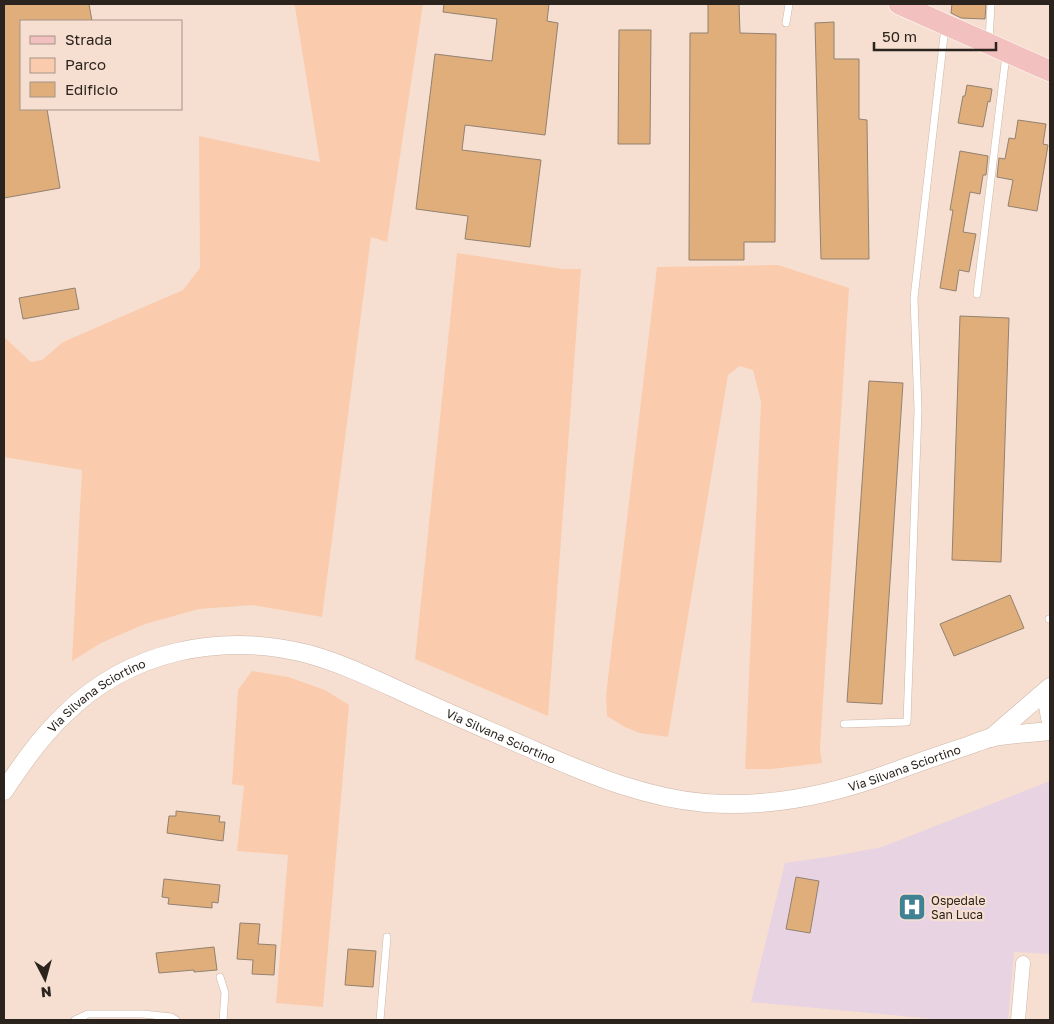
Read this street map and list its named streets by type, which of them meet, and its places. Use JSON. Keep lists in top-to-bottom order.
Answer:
{
  "streets": {
    "street": ["Via Silvana Sciortino"]
  },
  "places": {
    "hospital": ["Ospedale San Luca"]
  },
  "legend": ["Strada", "Parco", "Edificio"],
  "scale_bar": "50 m",
  "north": "bottom"
}
